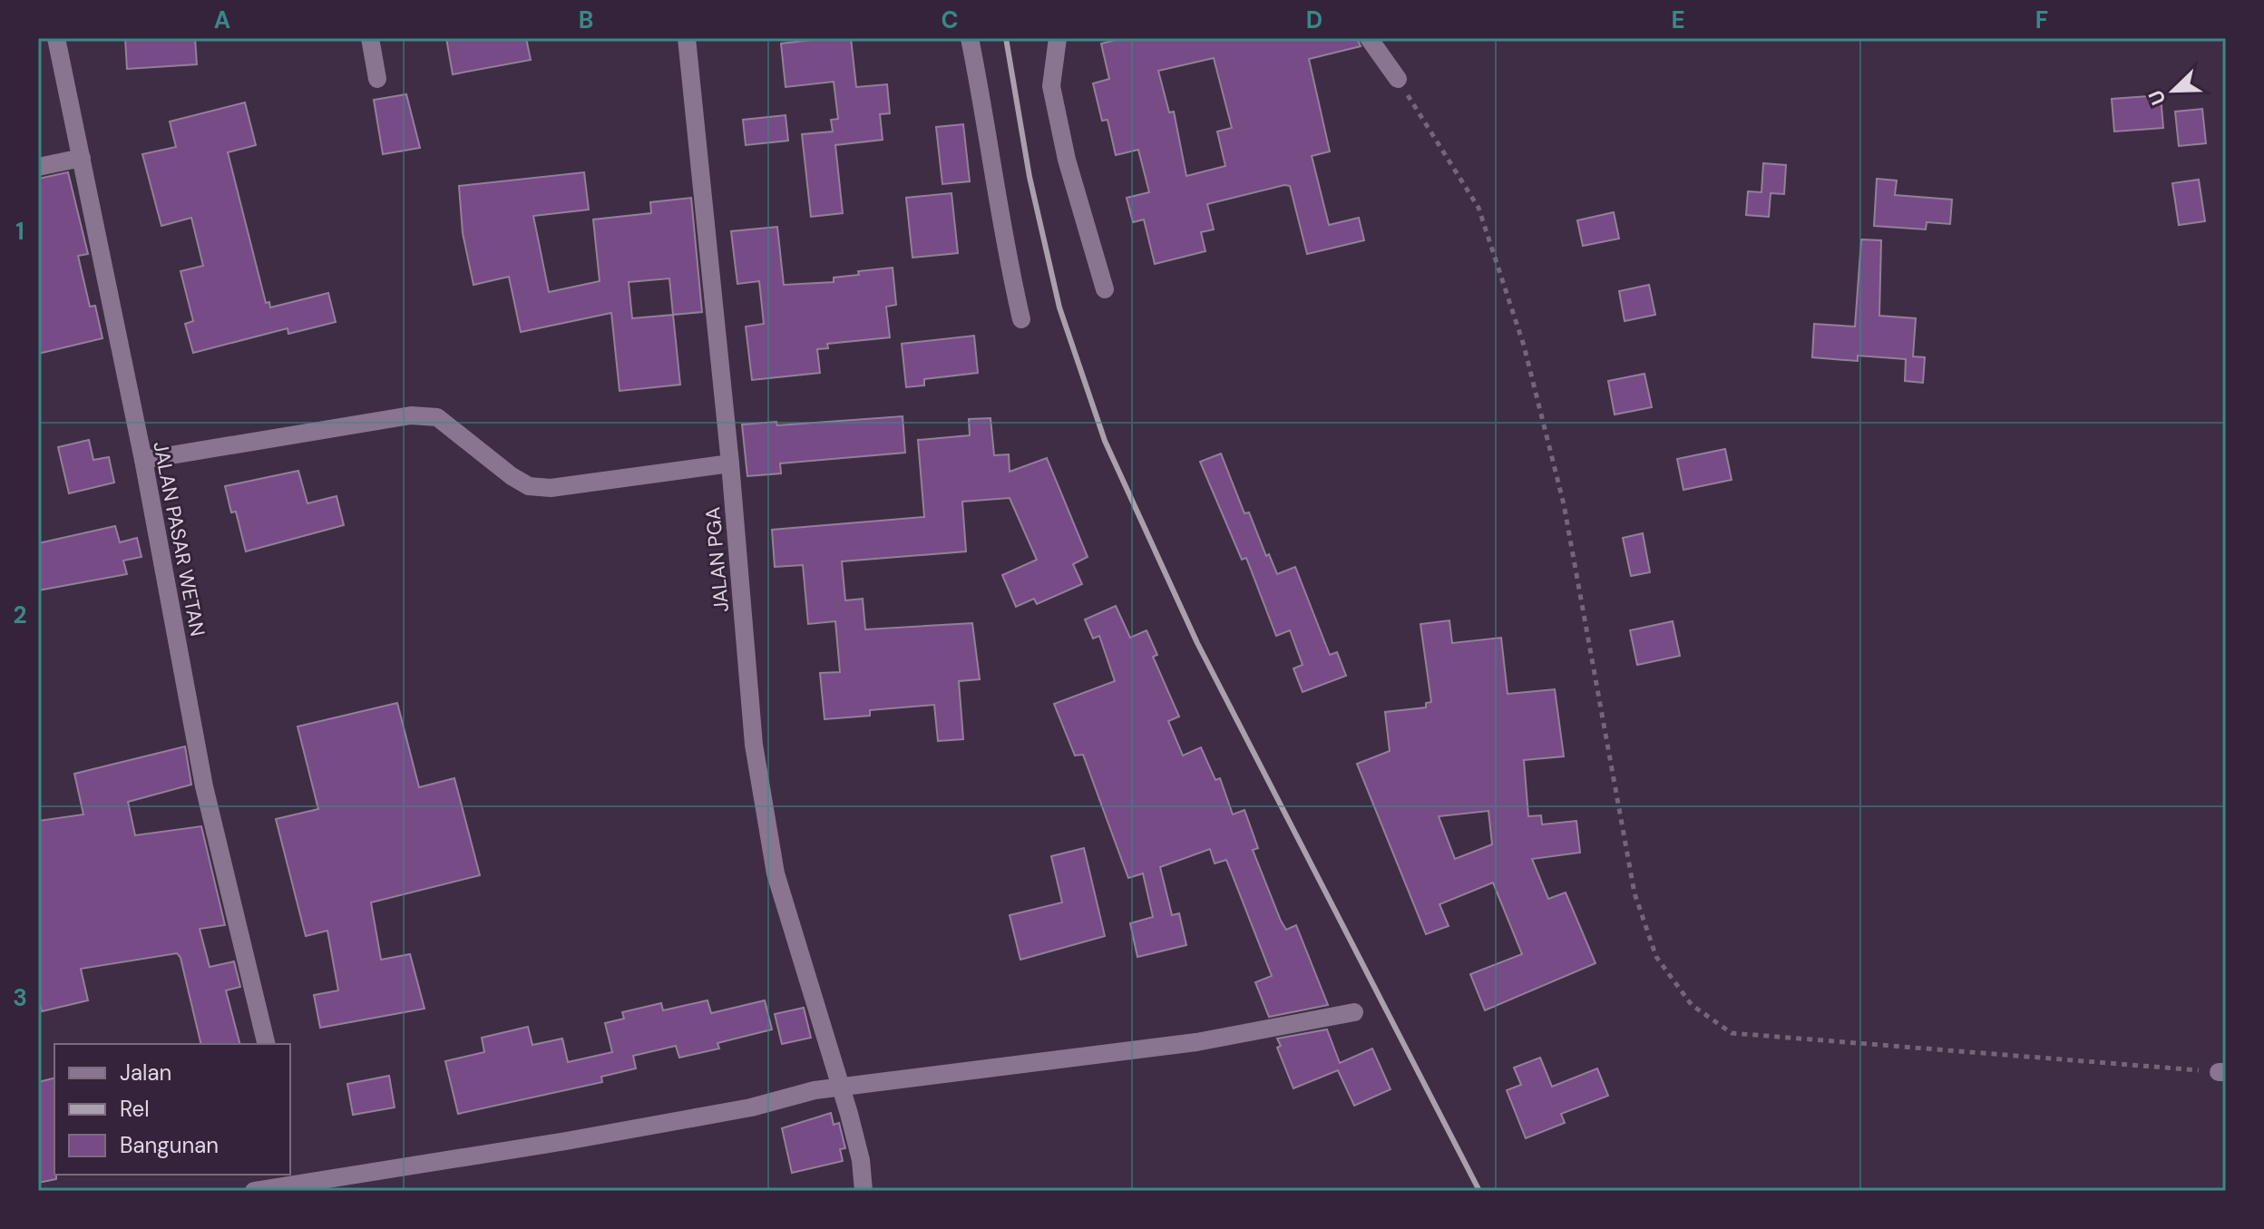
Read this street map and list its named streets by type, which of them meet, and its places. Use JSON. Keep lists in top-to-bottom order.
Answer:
{
  "streets": {
    "street": ["JALAN PASAR WETAN", "JALAN PGA"]
  },
  "legend": ["Jalan", "Rel", "Bangunan"],
  "north": "bottom left",
  "grid": {
    "columns": [
      "A",
      "B",
      "C",
      "D",
      "E",
      "F"
    ],
    "rows": ["1", "2", "3"]
  }
}
